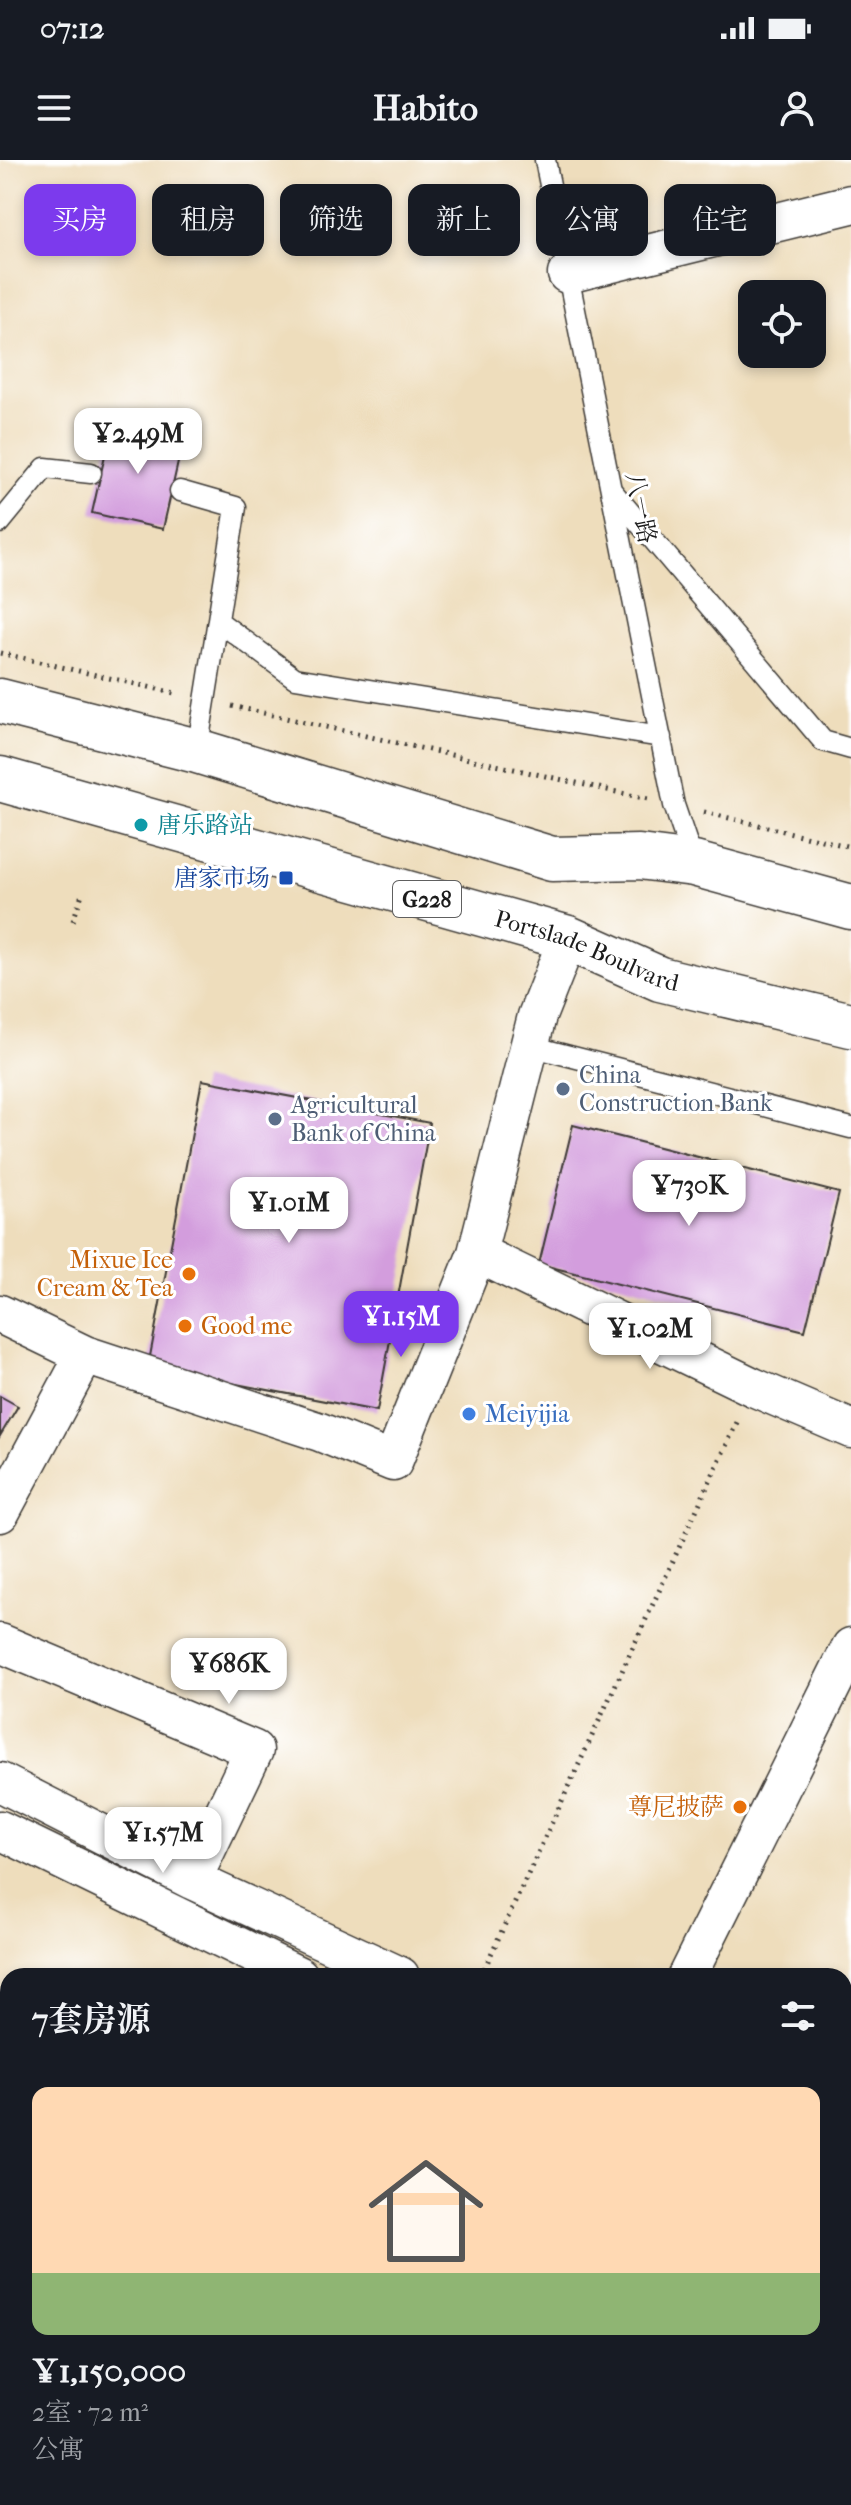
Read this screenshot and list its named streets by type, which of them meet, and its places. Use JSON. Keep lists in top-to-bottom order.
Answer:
{
  "streets": {
    "highway": ["G228", "Portslade Boulvard"],
    "lane": ["八一路"]
  },
  "places": {
    "other": [
      "唐乐路站",
      "China Construction Bank",
      "Agricultural Bank of China",
      "Mixue Ice Cream & Tea",
      "Good me",
      "Meiyijia",
      "尊尼披萨"
    ],
    "transit": ["唐家市场"]
  },
  "page": {
    "status": "07:12",
    "header": "Habito",
    "chip": [
      "买房",
      "租房",
      "筛选",
      "新上",
      "公寓",
      "住宅"
    ],
    "price": [
      "¥2.49M",
      "¥730K",
      "¥1.01M",
      "¥1.15M",
      "¥1.02M",
      "¥686K",
      "¥1.57M"
    ],
    "heading": "7套房源",
    "list": [
      {
        "name": "¥1,150,000",
        "note": "2室 · 72 m² · 公寓"
      }
    ]
  }
}
